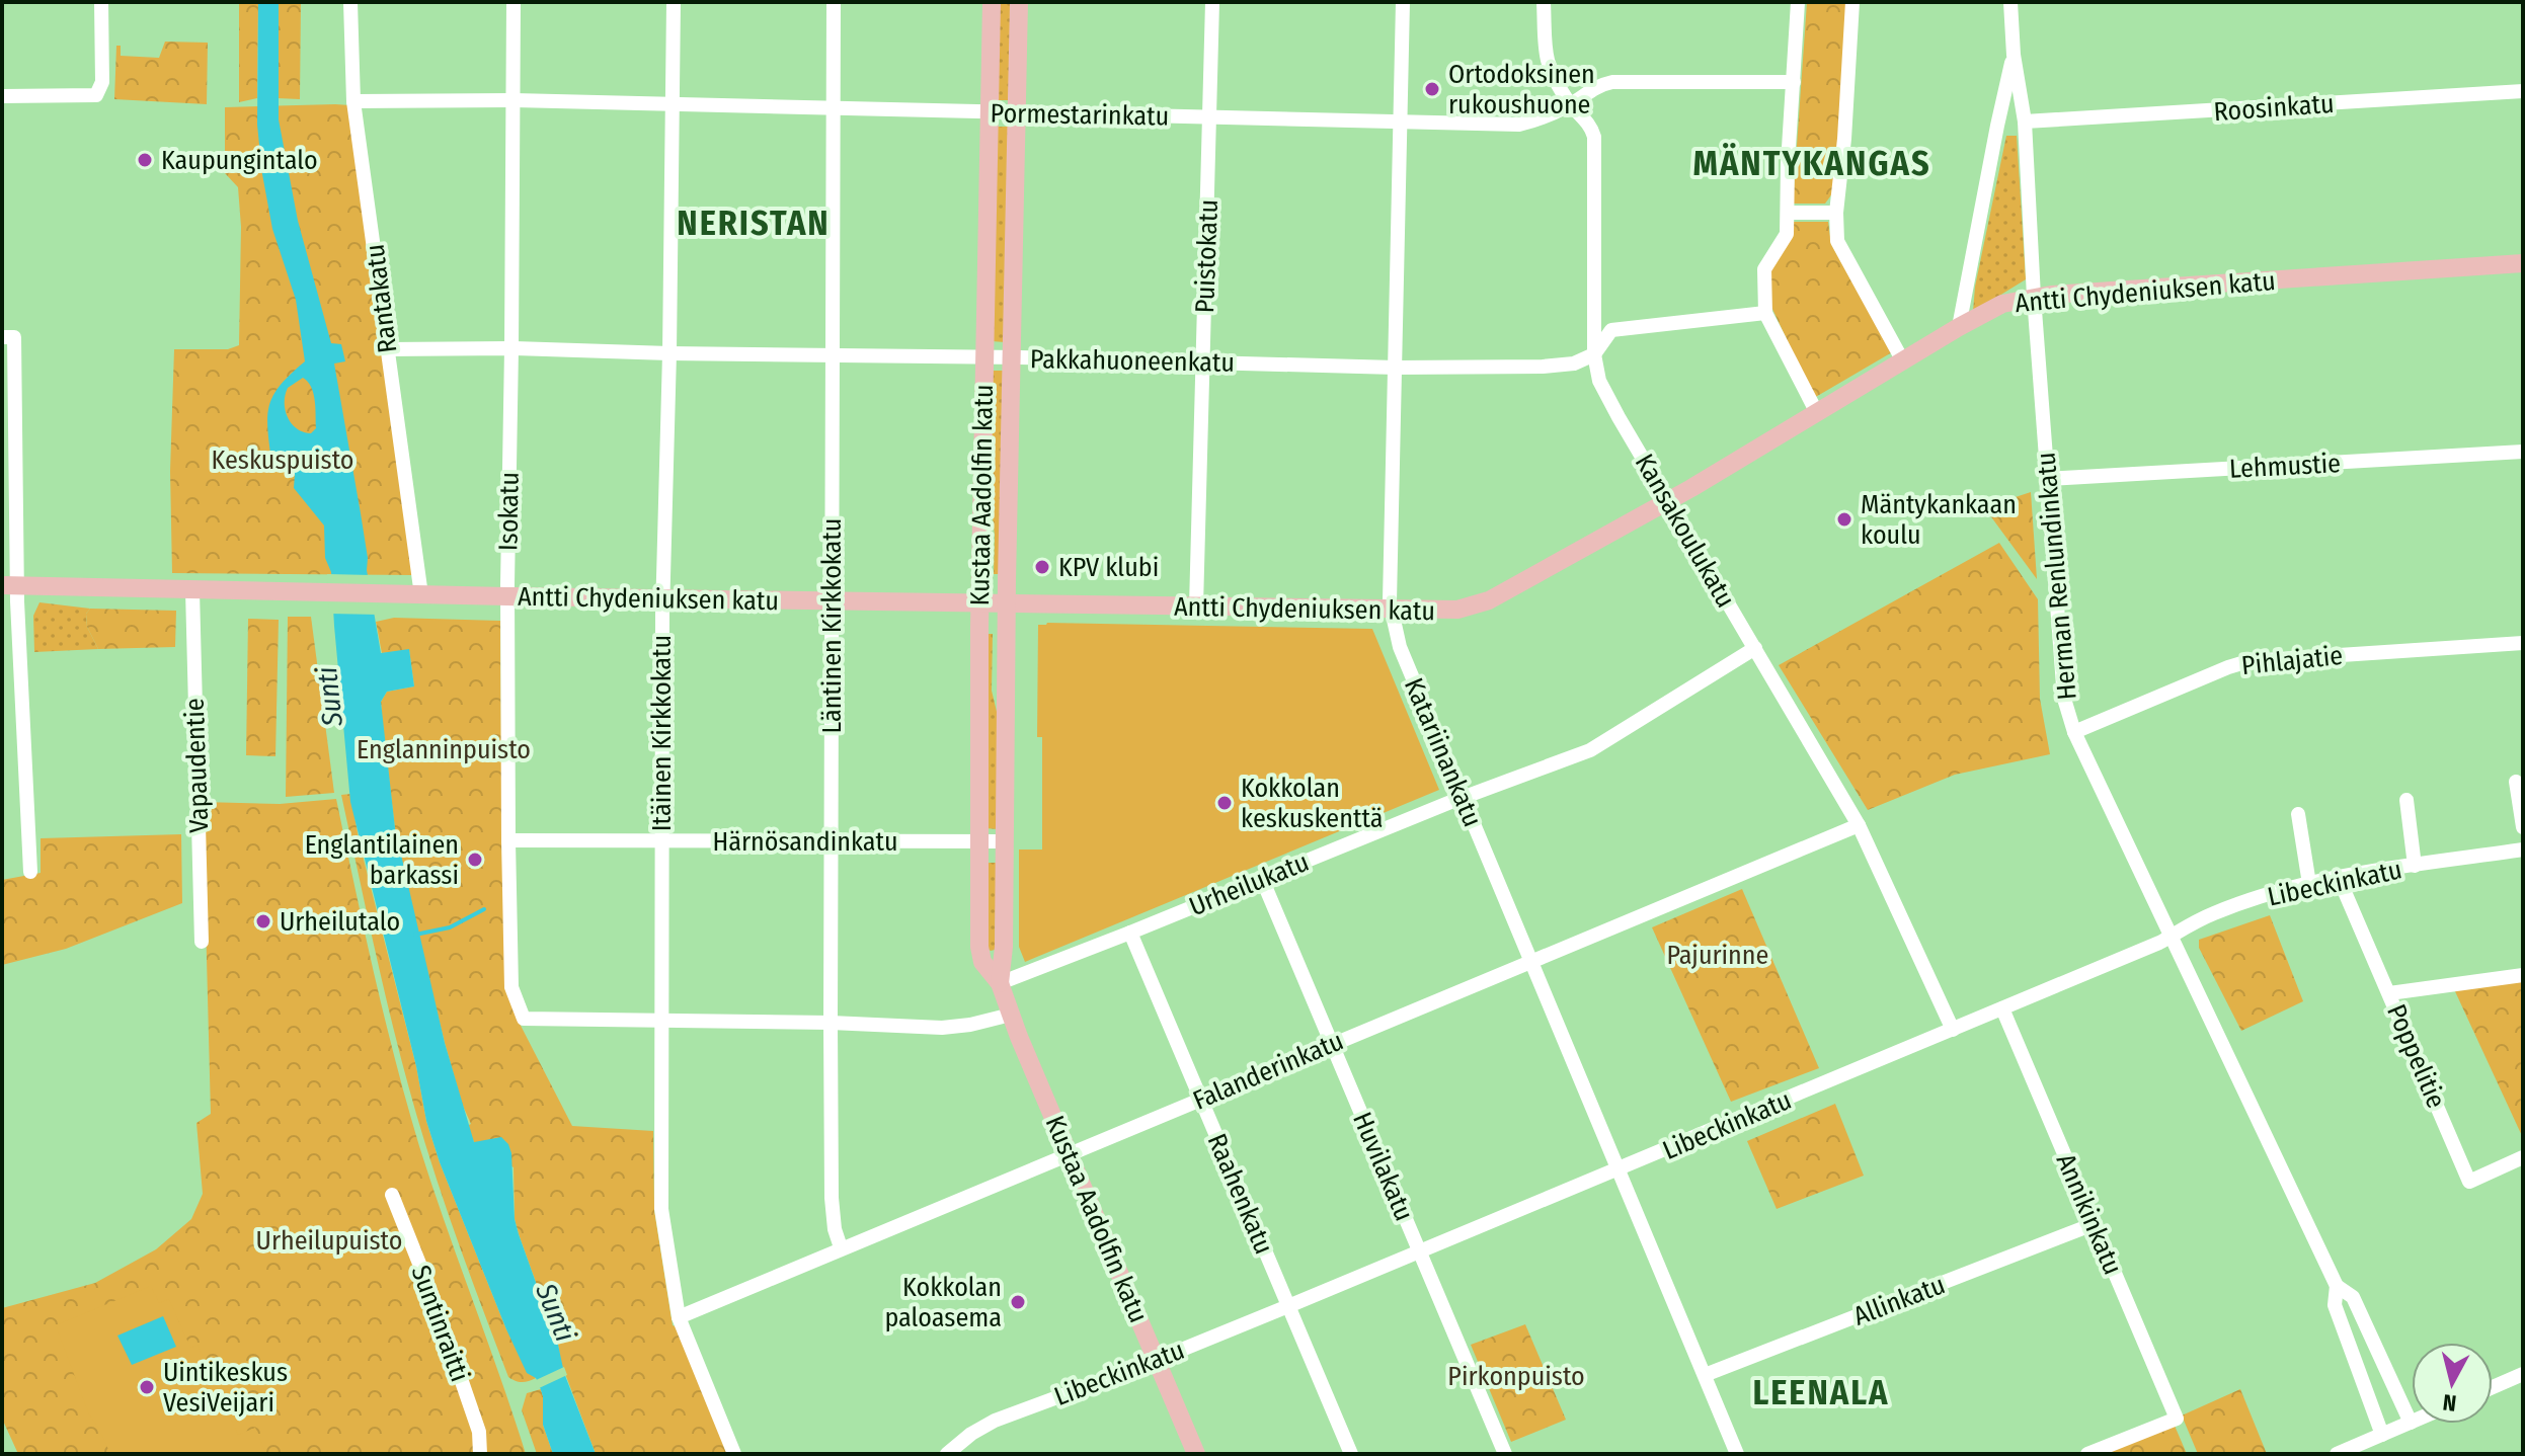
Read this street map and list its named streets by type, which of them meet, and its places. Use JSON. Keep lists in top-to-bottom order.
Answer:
{
  "streets": {
    "main road": ["Antti Chydeniuksen katu", "Kustaa Aadolfin katu"],
    "street": [
      "Roosinkatu",
      "Pormestarinkatu",
      "Puistokatu",
      "Rantakatu",
      "Pakkahuoneenkatu",
      "Lehmustie",
      "Isokatu",
      "Kansakoulukatu",
      "Herman Renlundinkatu",
      "Läntinen Kirkkokatu",
      "Pihlajatie",
      "Itäinen Kirkkokatu",
      "Katariinankatu",
      "Vapaudentie",
      "Härnösandinkatu",
      "Libeckinkatu",
      "Urheilukatu",
      "Poppelitie",
      "Falanderinkatu",
      "Huvilakatu",
      "Raahenkatu",
      "Annikinkatu",
      "Allinkatu",
      "Suntinraitti"
    ]
  },
  "crossings": [
    ["Roosinkatu", "Herman Renlundinkatu"],
    ["Pormestarinkatu", "Puistokatu"],
    ["Pormestarinkatu", "Rantakatu"],
    ["Pormestarinkatu", "Kustaa Aadolfin katu"],
    ["Pormestarinkatu", "Isokatu"],
    ["Pormestarinkatu", "Kansakoulukatu"],
    ["Pormestarinkatu", "Läntinen Kirkkokatu"],
    ["Pormestarinkatu", "Itäinen Kirkkokatu"],
    ["Pormestarinkatu", "Katariinankatu"],
    ["Puistokatu", "Antti Chydeniuksen katu"],
    ["Puistokatu", "Pakkahuoneenkatu"],
    ["Antti Chydeniuksen katu", "Rantakatu"],
    ["Antti Chydeniuksen katu", "Kustaa Aadolfin katu"],
    ["Antti Chydeniuksen katu", "Isokatu"],
    ["Antti Chydeniuksen katu", "Kansakoulukatu"],
    ["Antti Chydeniuksen katu", "Herman Renlundinkatu"],
    ["Antti Chydeniuksen katu", "Läntinen Kirkkokatu"],
    ["Antti Chydeniuksen katu", "Itäinen Kirkkokatu"],
    ["Antti Chydeniuksen katu", "Katariinankatu"],
    ["Antti Chydeniuksen katu", "Vapaudentie"],
    ["Rantakatu", "Pakkahuoneenkatu"],
    ["Pakkahuoneenkatu", "Kustaa Aadolfin katu"],
    ["Pakkahuoneenkatu", "Isokatu"],
    ["Pakkahuoneenkatu", "Kansakoulukatu"],
    ["Pakkahuoneenkatu", "Läntinen Kirkkokatu"],
    ["Pakkahuoneenkatu", "Itäinen Kirkkokatu"],
    ["Pakkahuoneenkatu", "Katariinankatu"],
    ["Lehmustie", "Herman Renlundinkatu"],
    ["Kustaa Aadolfin katu", "Härnösandinkatu"],
    ["Kustaa Aadolfin katu", "Libeckinkatu"],
    ["Kustaa Aadolfin katu", "Urheilukatu"],
    ["Kustaa Aadolfin katu", "Falanderinkatu"],
    ["Isokatu", "Itäinen Kirkkokatu"],
    ["Isokatu", "Härnösandinkatu"],
    ["Kansakoulukatu", "Libeckinkatu"],
    ["Kansakoulukatu", "Urheilukatu"],
    ["Kansakoulukatu", "Falanderinkatu"],
    ["Herman Renlundinkatu", "Pihlajatie"],
    ["Herman Renlundinkatu", "Libeckinkatu"],
    ["Läntinen Kirkkokatu", "Härnösandinkatu"],
    ["Läntinen Kirkkokatu", "Falanderinkatu"],
    ["Itäinen Kirkkokatu", "Härnösandinkatu"],
    ["Itäinen Kirkkokatu", "Falanderinkatu"],
    ["Katariinankatu", "Libeckinkatu"],
    ["Katariinankatu", "Urheilukatu"],
    ["Katariinankatu", "Falanderinkatu"],
    ["Katariinankatu", "Allinkatu"],
    ["Libeckinkatu", "Poppelitie"],
    ["Libeckinkatu", "Huvilakatu"],
    ["Libeckinkatu", "Raahenkatu"],
    ["Libeckinkatu", "Annikinkatu"],
    ["Urheilukatu", "Huvilakatu"],
    ["Urheilukatu", "Raahenkatu"],
    ["Falanderinkatu", "Huvilakatu"],
    ["Falanderinkatu", "Raahenkatu"],
    ["Annikinkatu", "Allinkatu"]
  ],
  "districts": ["MÄNTYKANGAS", "NERISTAN", "LEENALA"],
  "water": ["Sunti"],
  "parks": [
    "Keskuspuisto",
    "Englanninpuisto",
    "Pajurinne",
    "Urheilupuisto",
    "Pirkonpuisto"
  ],
  "places": [
    "Ortodoksinen rukoushuone",
    "Kaupungintalo",
    "Mäntykankaan koulu",
    "KPV klubi",
    "Kokkolan keskuskenttä",
    "Englantilainen barkassi",
    "Urheilutalo",
    "Kokkolan paloasema",
    "Uintikeskus VesiVeijari"
  ],
  "north": "bottom"
}
